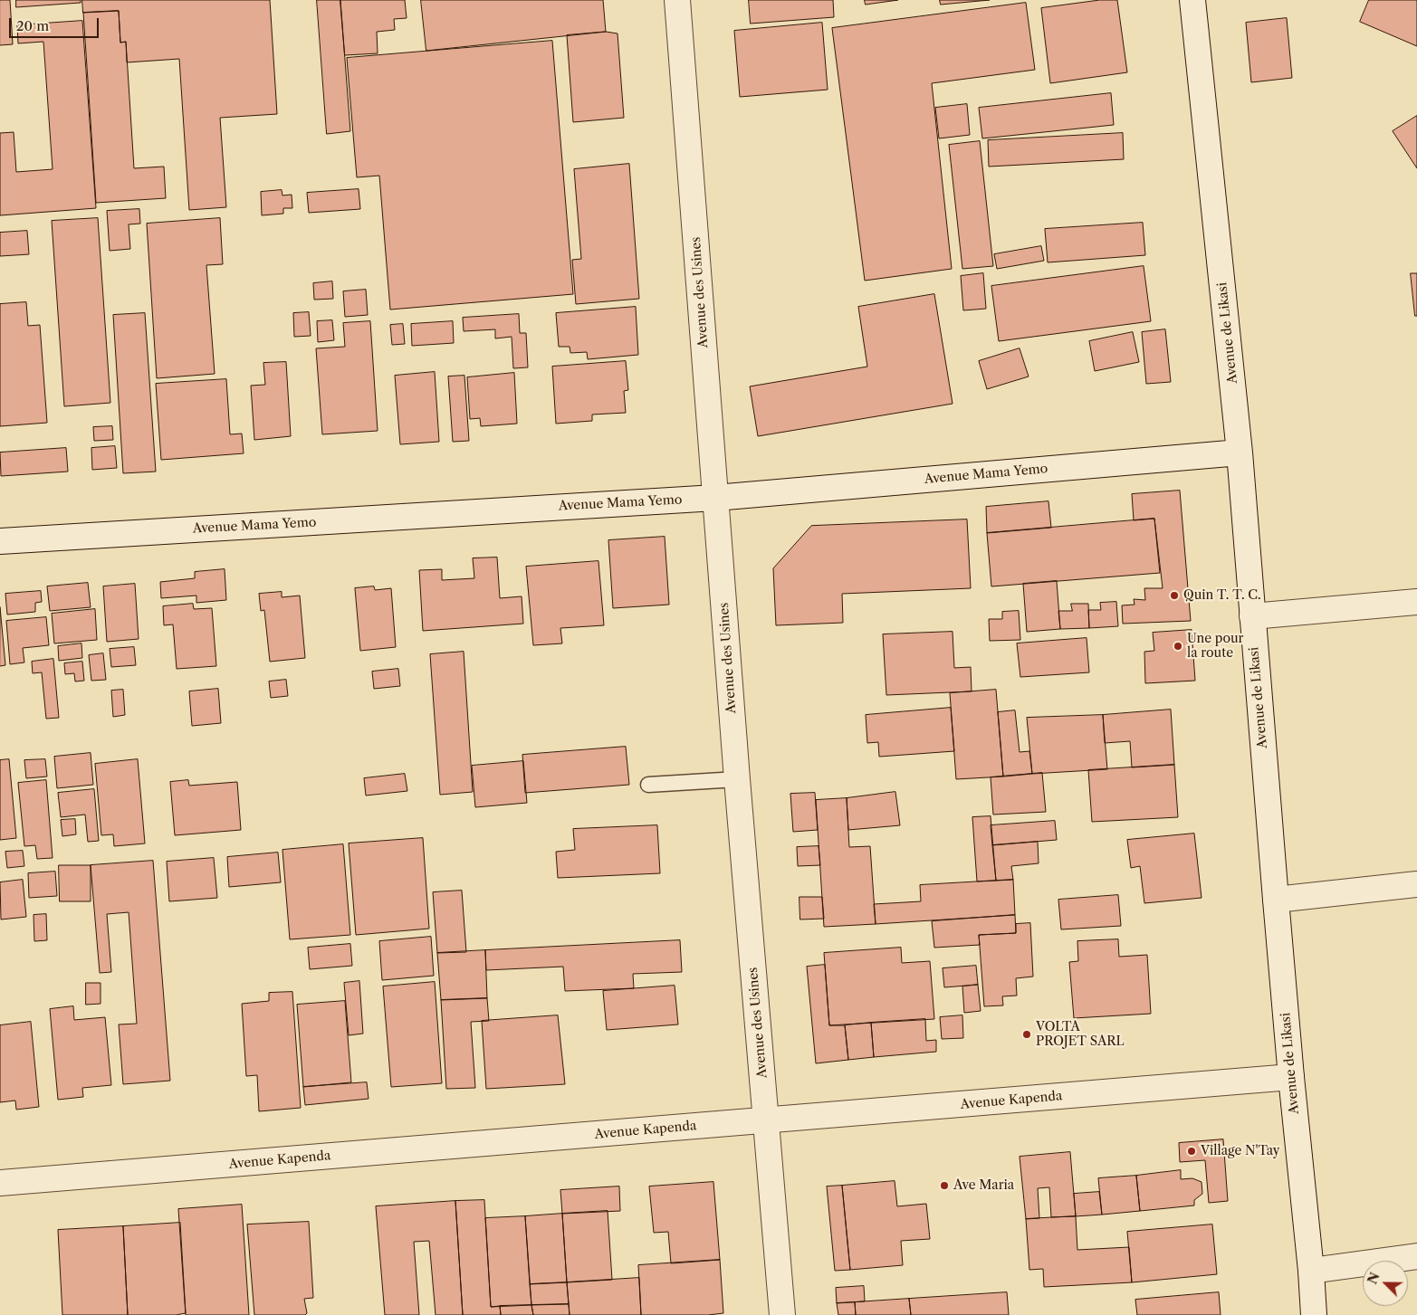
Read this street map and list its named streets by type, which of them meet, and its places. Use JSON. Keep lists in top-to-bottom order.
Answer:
{
  "streets": {
    "street": [
      "Avenue des Usines",
      "Avenue de Likasi",
      "Avenue Mama Yemo",
      "Avenue Kapenda"
    ]
  },
  "crossings": [
    ["Avenue des Usines", "Avenue Mama Yemo"],
    ["Avenue des Usines", "Avenue Kapenda"],
    ["Avenue de Likasi", "Avenue Mama Yemo"],
    ["Avenue de Likasi", "Avenue Kapenda"]
  ],
  "places": [
    "Quin T. T. C.",
    "Une pour la route",
    "VOLTA PROJET SARL",
    "Village N'Tay",
    "Ave Maria"
  ],
  "scale_bar": "20 m",
  "north": "top left"
}
